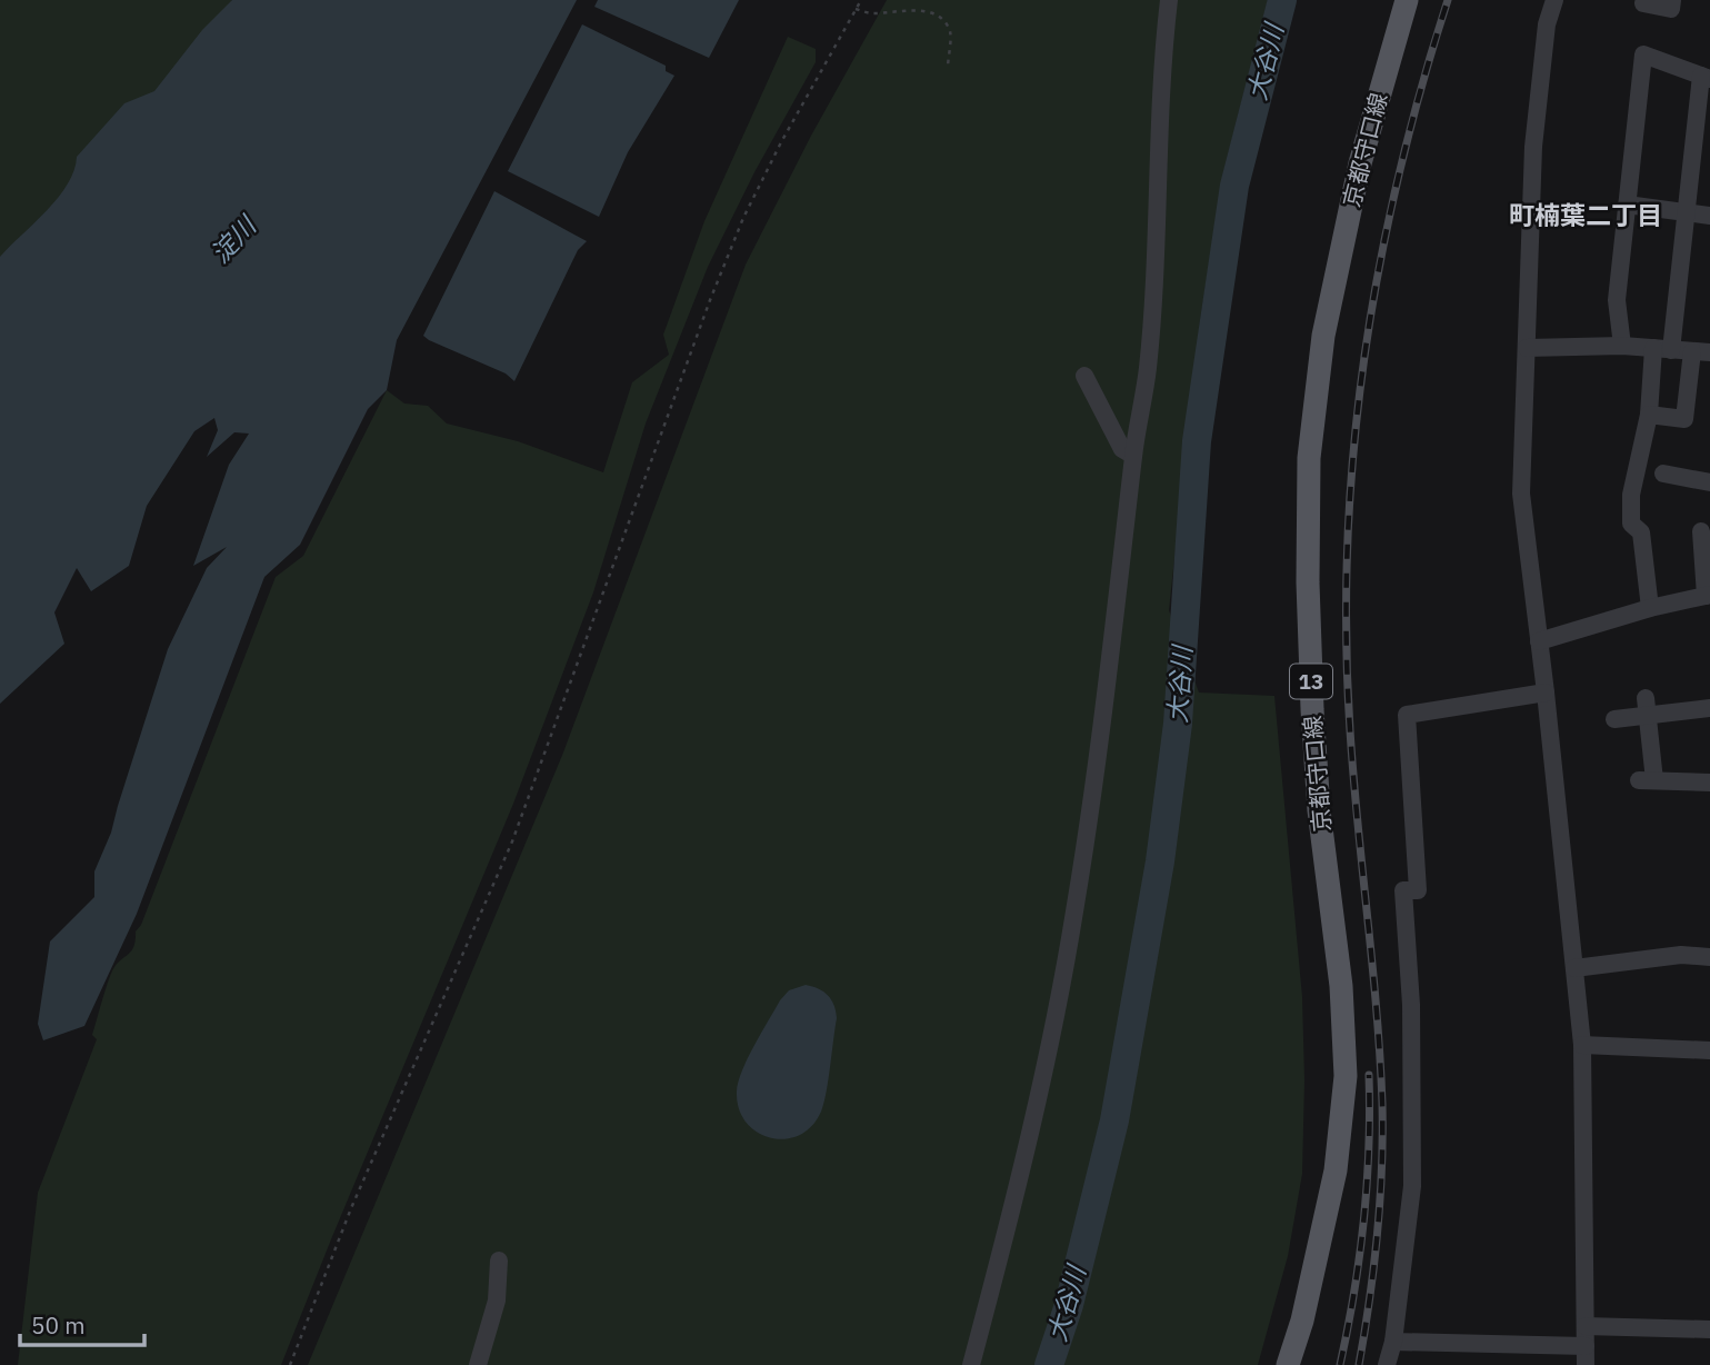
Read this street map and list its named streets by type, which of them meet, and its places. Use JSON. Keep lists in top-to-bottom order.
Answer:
{
  "streets": {
    "main road": ["京都守口線", "13"]
  },
  "districts": ["町楠葉二丁目"],
  "water": ["大谷川", "淀川"],
  "scale_bar": "50 m"
}
